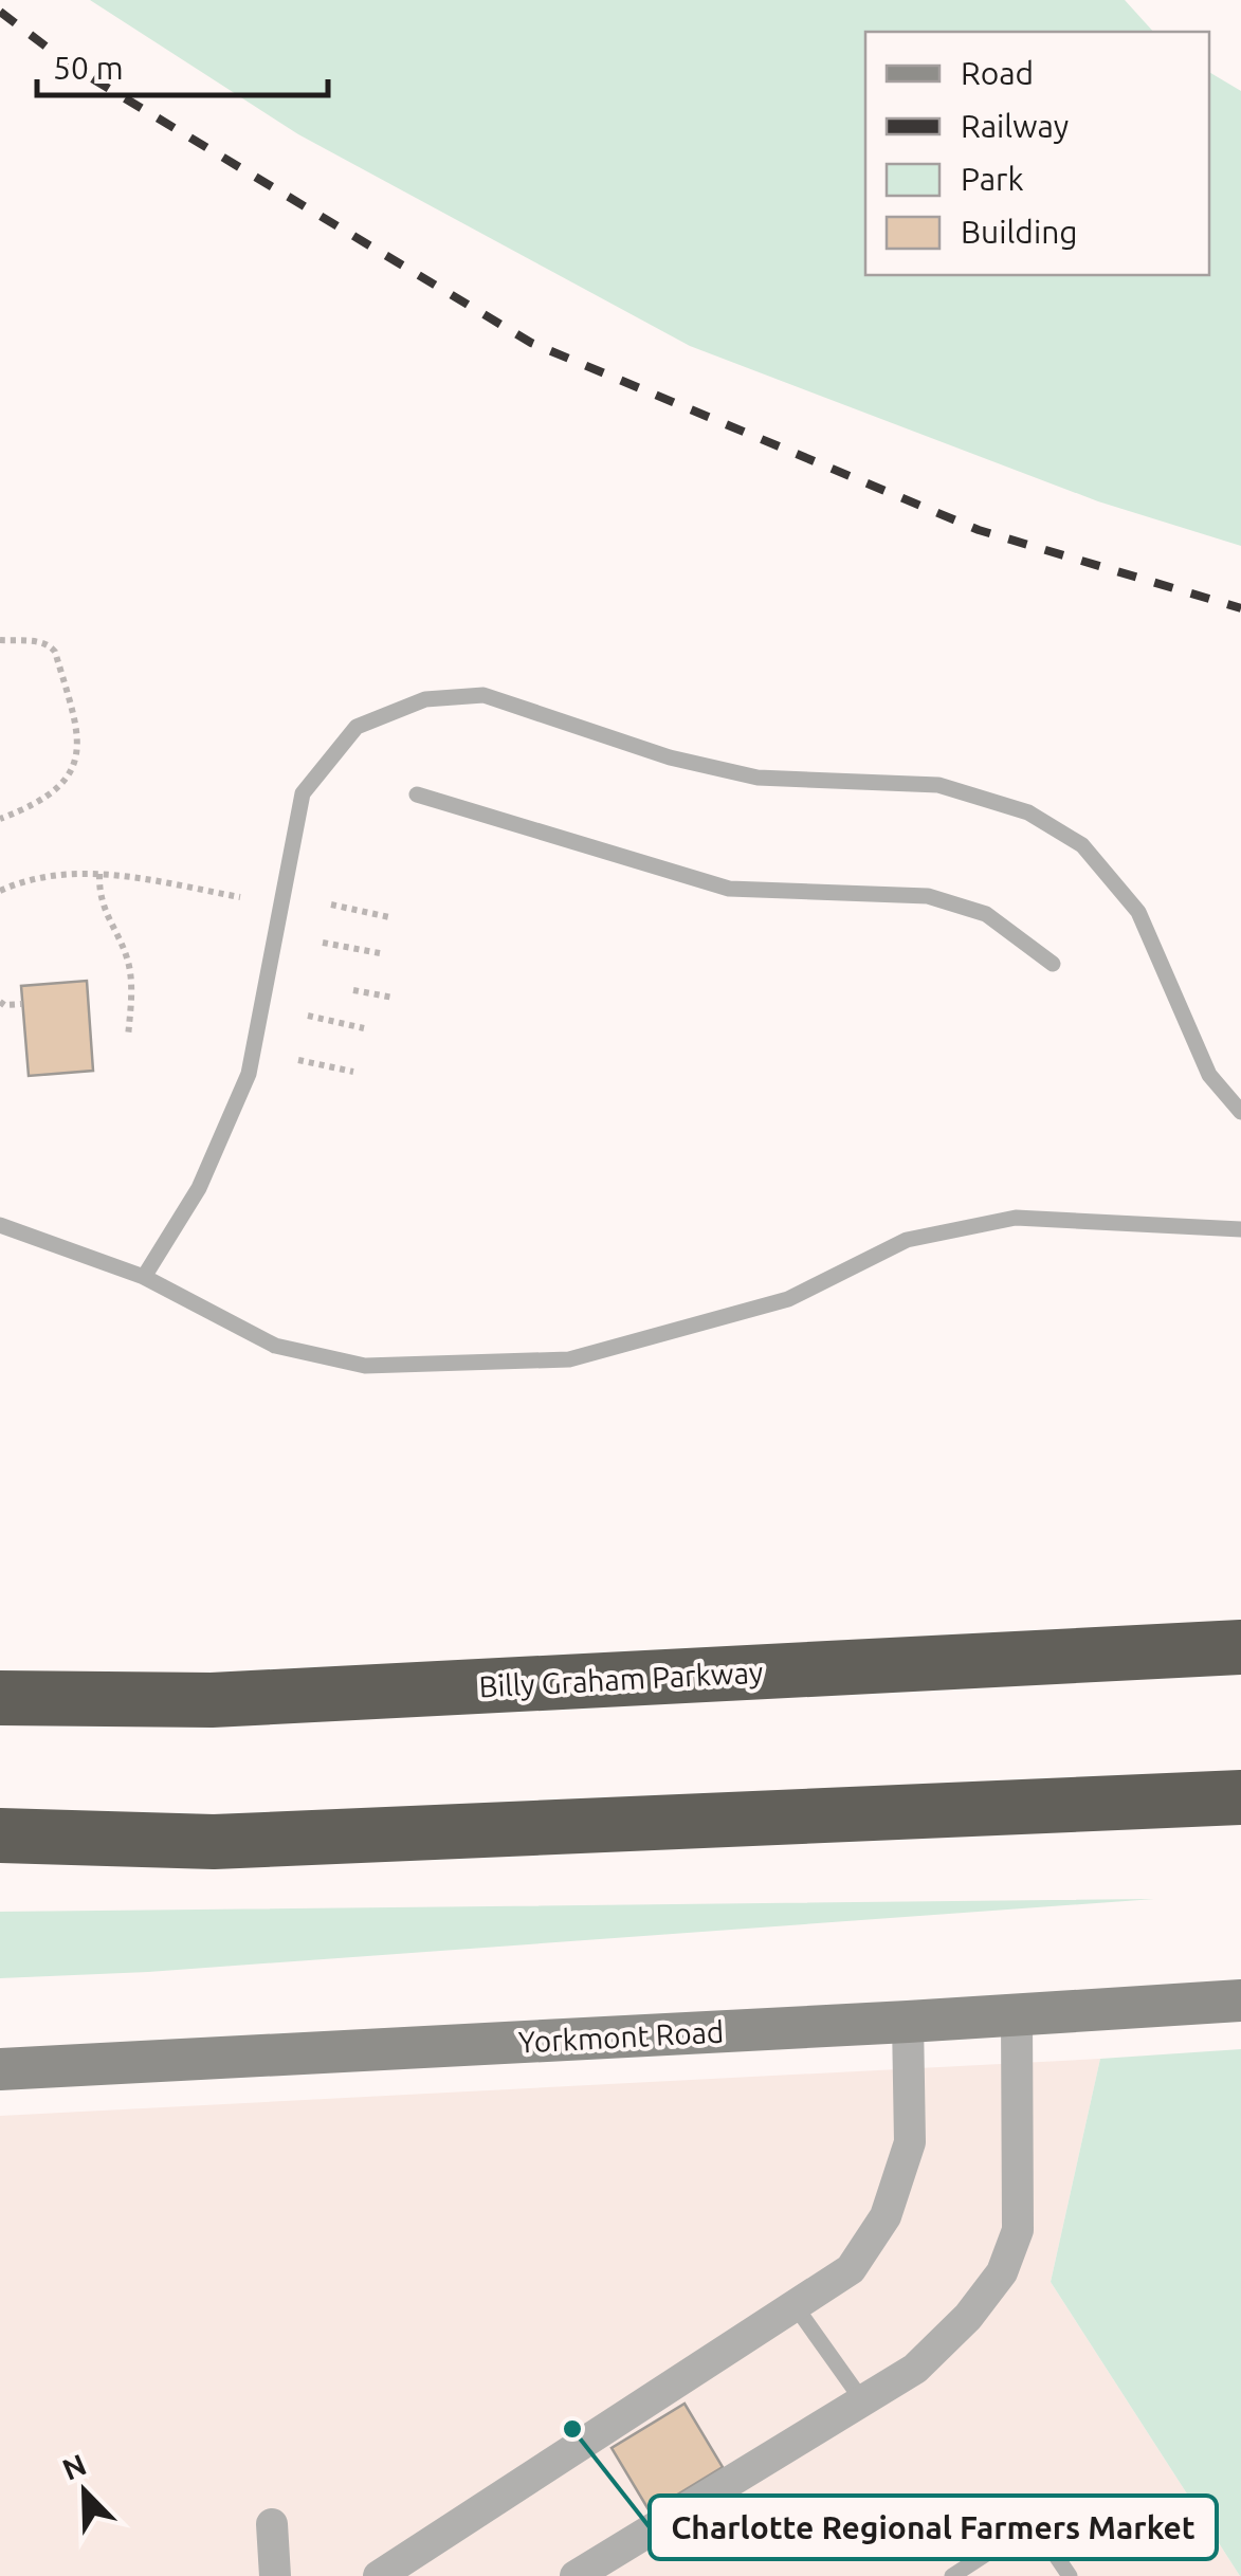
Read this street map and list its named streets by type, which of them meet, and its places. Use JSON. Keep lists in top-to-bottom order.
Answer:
{
  "streets": {
    "highway": ["Billy Graham Parkway"],
    "street": ["Yorkmont Road"]
  },
  "places": ["Charlotte Regional Farmers Market"],
  "legend": [
    "Road",
    "Railway",
    "Park",
    "Building"
  ],
  "scale_bar": "50 m",
  "north": "top left"
}
